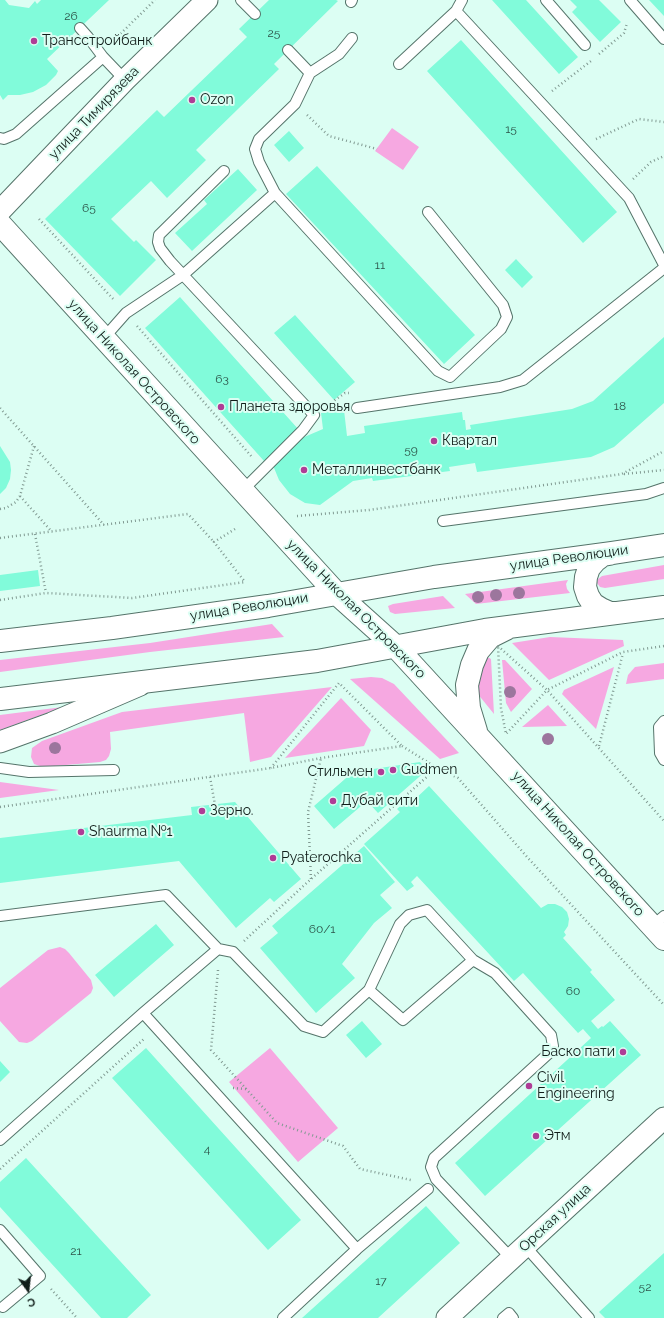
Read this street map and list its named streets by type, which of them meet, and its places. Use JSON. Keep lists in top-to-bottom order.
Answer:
{
  "streets": {
    "main road": ["улица Николая Островского", "улица Революции"],
    "street": ["улица Тимирязева", "Орская улица"]
  },
  "crossings": [
    ["улица Николая Островского", "улица Революции"]
  ],
  "places": [
    "Трансстройбанк",
    "Ozon",
    "Планета здоровья",
    "Квартал",
    "Металлинвестбанк",
    "Gudmen",
    "Стильмен",
    "Дубай сити",
    "Зерно.",
    "Shaurma №1",
    "Pyaterochka",
    "Баско пати",
    "Civil Engineering",
    "Этм"
  ],
  "house_numbers": [
    "26",
    "25",
    "15",
    "65",
    "11",
    "63",
    "18",
    "59",
    "60/1",
    "60",
    "4",
    "21",
    "17",
    "52"
  ],
  "north": "bottom"
}
